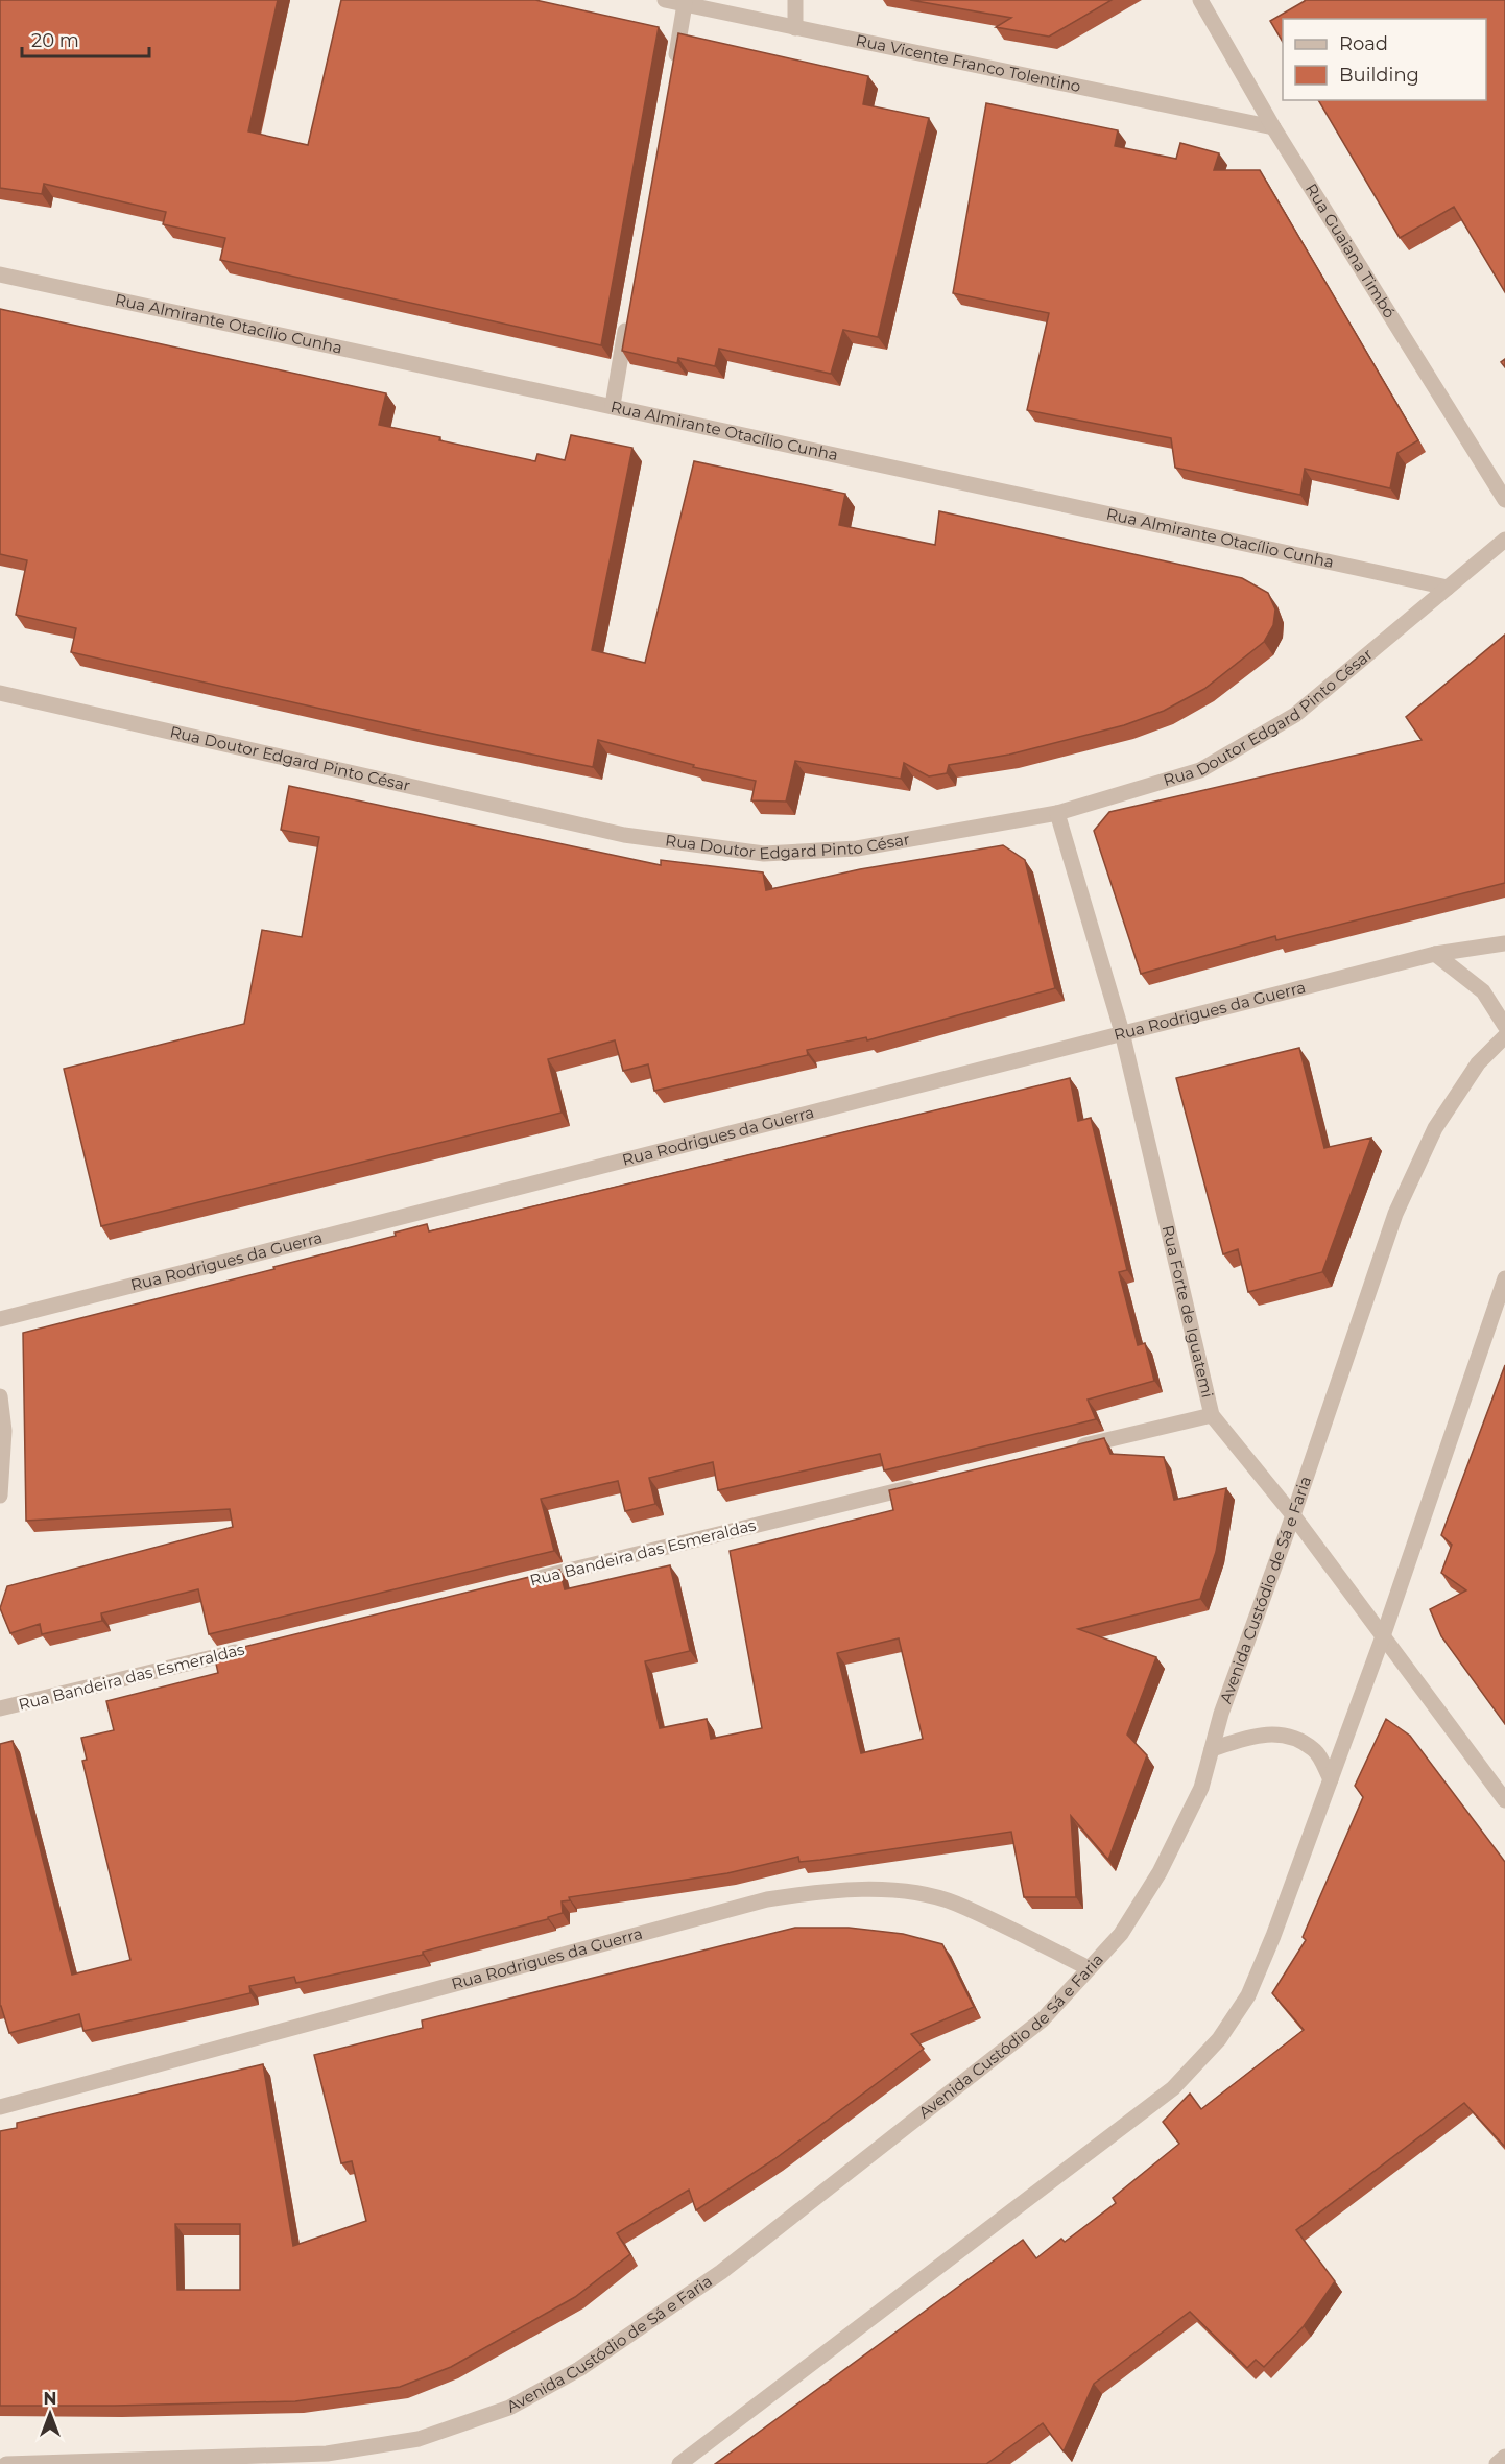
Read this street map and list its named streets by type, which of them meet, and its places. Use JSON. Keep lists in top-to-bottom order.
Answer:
{
  "streets": {
    "street": [
      "Rua Vicente Franco Tolentino",
      "Rua Guaiana Timbó",
      "Rua Almirante Otacílio Cunha",
      "Rua Doutor Edgard Pinto César",
      "Rua Rodrigues da Guerra",
      "Rua Forte de Iguatemi",
      "Rua Bandeira das Esmeraldas",
      "Avenida Custódio de Sá e Faria"
    ]
  },
  "crossings": [
    ["Rua Vicente Franco Tolentino", "Rua Guaiana Timbó"],
    ["Rua Almirante Otacílio Cunha", "Rua Doutor Edgard Pinto César"],
    ["Rua Doutor Edgard Pinto César", "Rua Forte de Iguatemi"],
    ["Rua Rodrigues da Guerra", "Rua Forte de Iguatemi"],
    ["Rua Rodrigues da Guerra", "Avenida Custódio de Sá e Faria"],
    ["Rua Forte de Iguatemi", "Avenida Custódio de Sá e Faria"]
  ],
  "legend": ["Road", "Building"],
  "scale_bar": "20 m",
  "north": "top"
}
